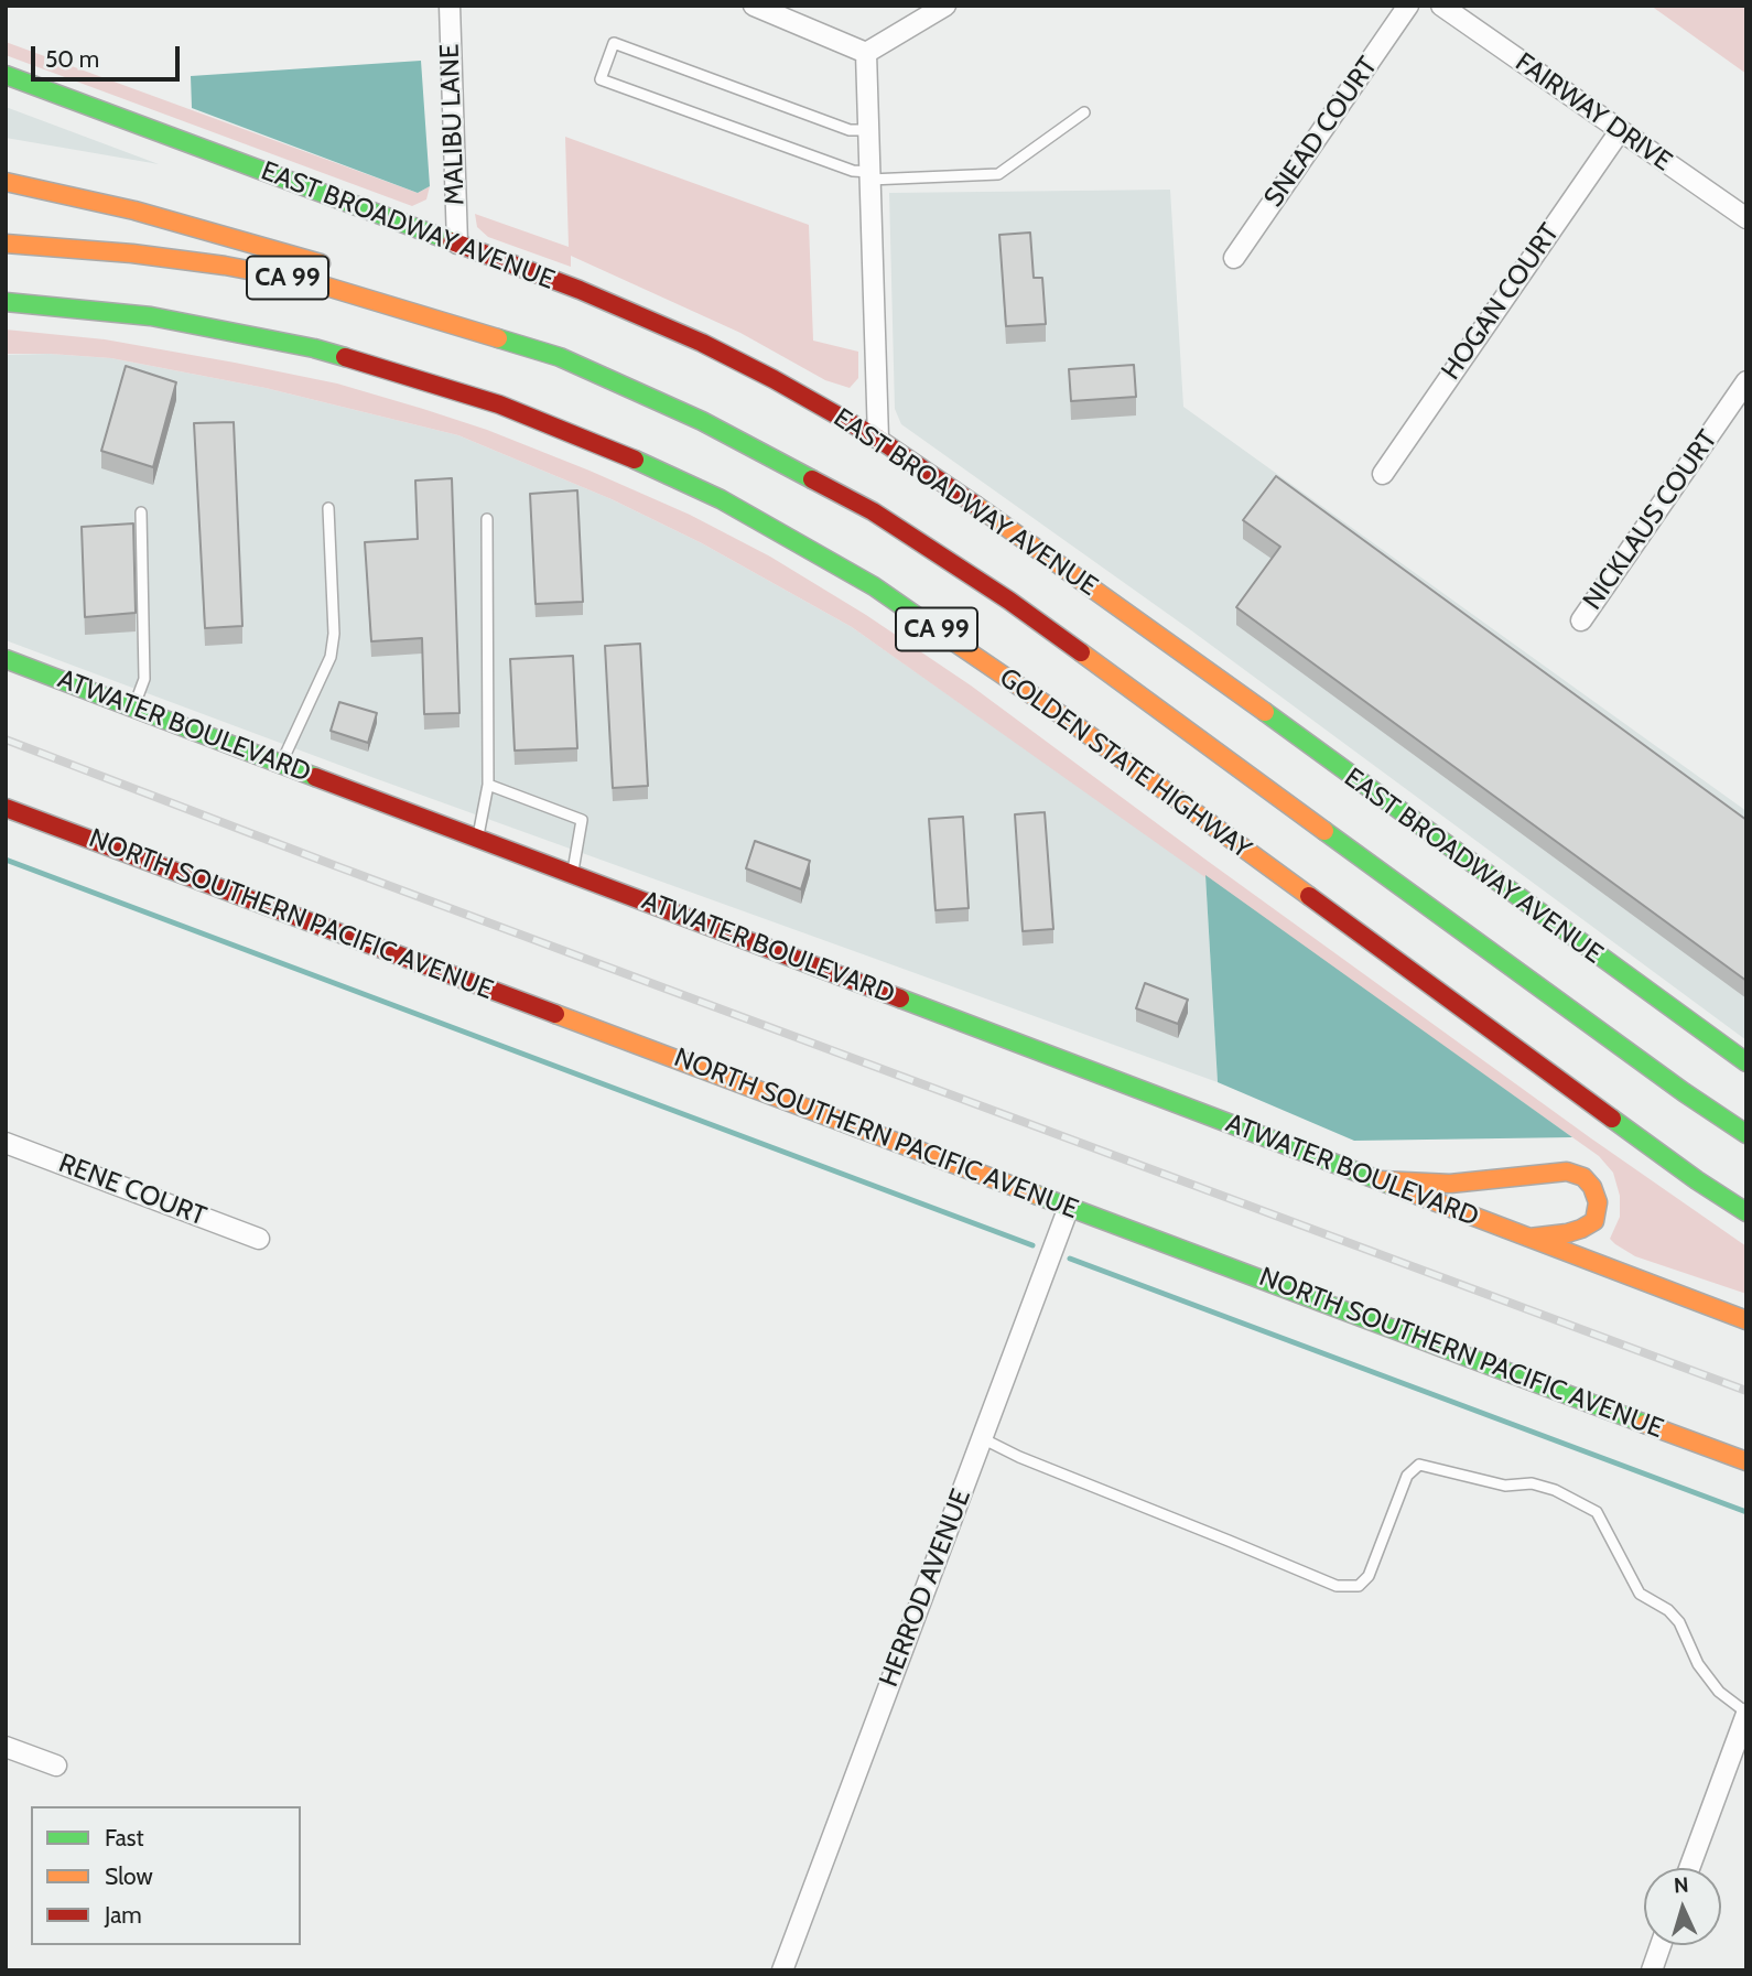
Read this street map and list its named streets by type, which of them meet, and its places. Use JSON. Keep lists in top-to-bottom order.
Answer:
{
  "streets": {
    "main road": [
      "EAST BROADWAY AVENUE",
      "CA 99",
      "ATWATER BOULEVARD",
      "GOLDEN STATE HIGHWAY",
      "NORTH SOUTHERN PACIFIC AVENUE"
    ],
    "street": [
      "FAIRWAY DRIVE",
      "MALIBU LANE",
      "SNEAD COURT",
      "HOGAN COURT",
      "NICKLAUS COURT",
      "RENE COURT",
      "HERROD AVENUE"
    ]
  },
  "crossings": [
    ["FAIRWAY DRIVE", "HOGAN COURT"],
    ["MALIBU LANE", "EAST BROADWAY AVENUE"],
    ["NORTH SOUTHERN PACIFIC AVENUE", "HERROD AVENUE"]
  ],
  "legend": ["Fast", "Slow", "Jam"],
  "scale_bar": "50 m",
  "north": "top"
}
